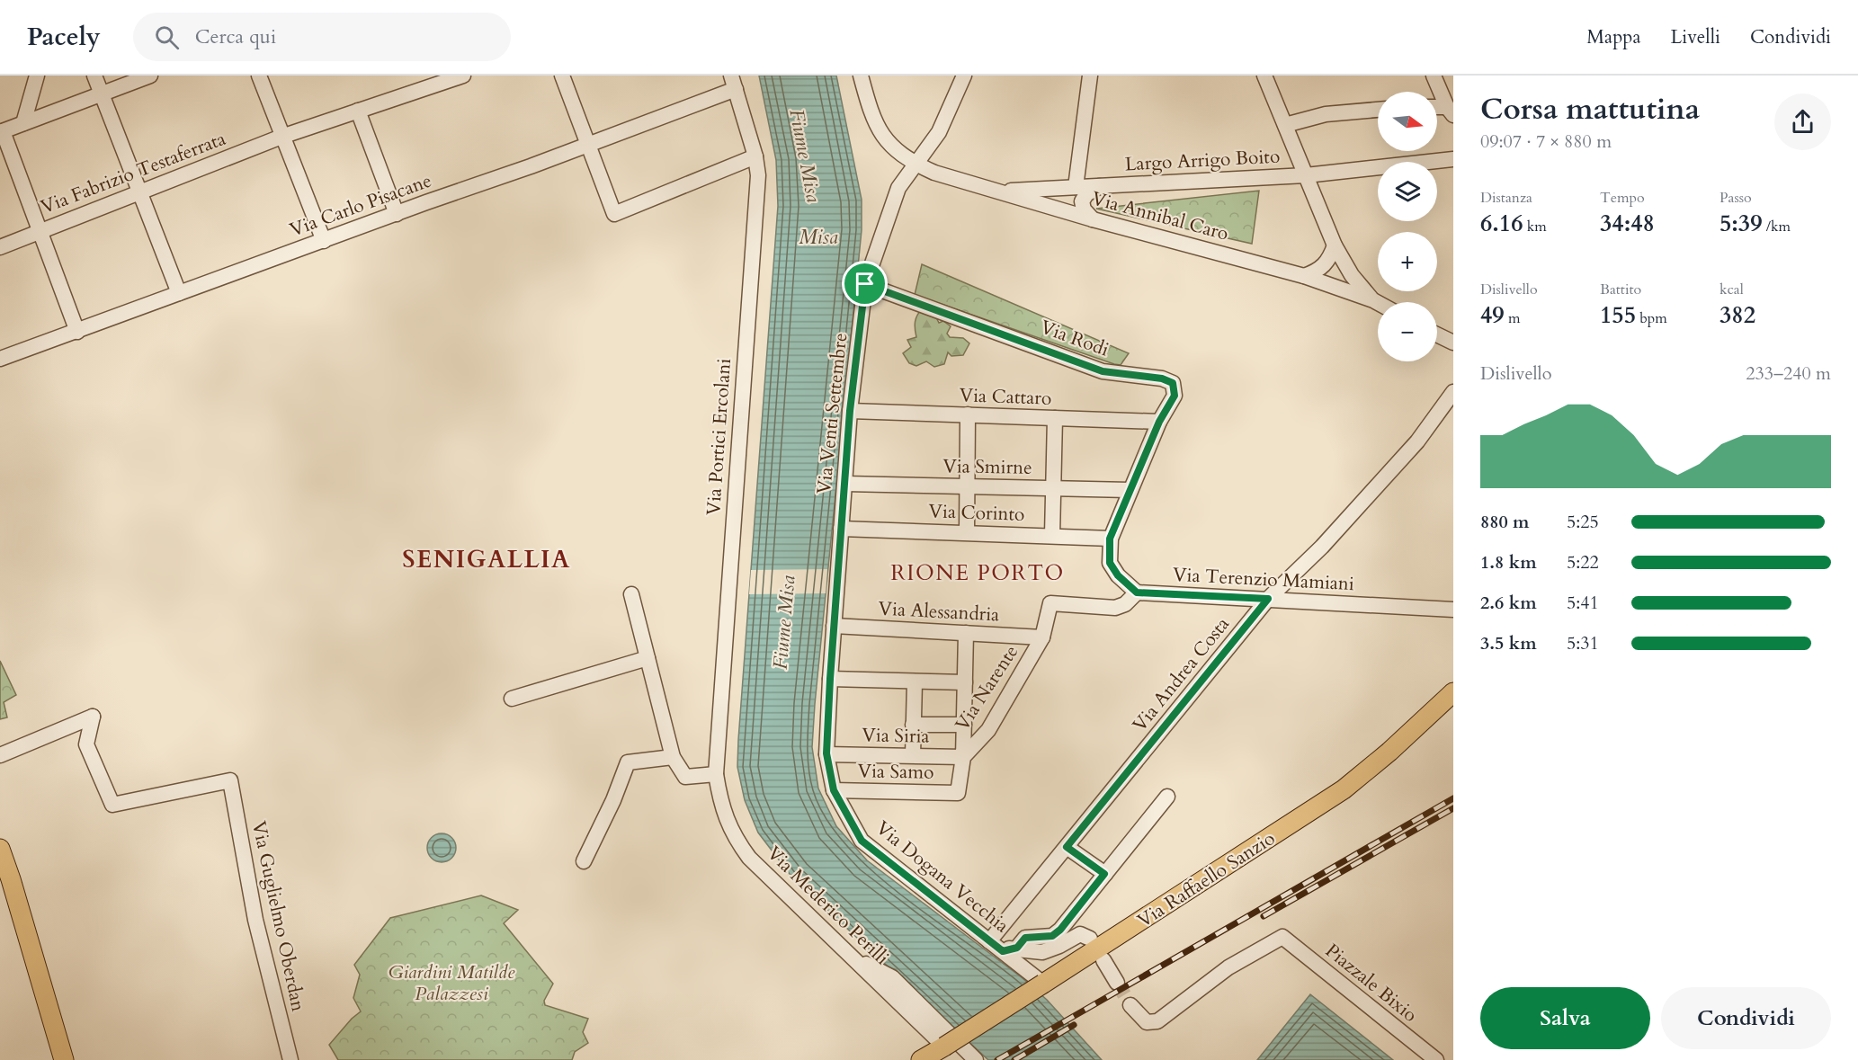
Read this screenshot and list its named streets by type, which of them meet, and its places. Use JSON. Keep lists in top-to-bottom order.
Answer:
{
  "streets": {
    "main road": ["Via Raffaello Sanzio"],
    "street": [
      "Largo Arrigo Boito",
      "Via Fabrizio Testaferrata",
      "Via Carlo Pisacane",
      "Via Annibal Caro",
      "Via Rodi",
      "Via Cattaro",
      "Via Venti Settembre",
      "Via Portici Ercolani",
      "Via Smirne",
      "Via Corinto",
      "Via Terenzio Mamiani",
      "Via Alessandria",
      "Via Andrea Costa",
      "Via Narente",
      "Via Siria",
      "Via Samo",
      "Via Dogana Vecchia",
      "Via Mederico Perilli",
      "Via Guglielmo Oberdan",
      "Piazzale Bixio"
    ]
  },
  "crossings": [
    ["Largo Arrigo Boito", "Via Annibal Caro"],
    ["Via Carlo Pisacane", "Via Portici Ercolani"],
    ["Via Annibal Caro", "Via Venti Settembre"],
    ["Via Rodi", "Via Cattaro"],
    ["Via Rodi", "Via Venti Settembre"],
    ["Via Rodi", "Via Smirne"],
    ["Via Rodi", "Via Corinto"],
    ["Via Cattaro", "Via Venti Settembre"],
    ["Via Venti Settembre", "Via Smirne"],
    ["Via Venti Settembre", "Via Corinto"],
    ["Via Venti Settembre", "Via Dogana Vecchia"],
    ["Via Portici Ercolani", "Via Mederico Perilli"],
    ["Via Terenzio Mamiani", "Via Andrea Costa"],
    ["Via Terenzio Mamiani", "Via Narente"],
    ["Via Alessandria", "Via Narente"],
    ["Via Alessandria", "Via Dogana Vecchia"],
    ["Via Andrea Costa", "Via Dogana Vecchia"],
    ["Via Narente", "Via Siria"],
    ["Via Narente", "Via Samo"],
    ["Via Siria", "Via Dogana Vecchia"],
    ["Via Samo", "Via Dogana Vecchia"],
    ["Via Dogana Vecchia", "Via Raffaello Sanzio"],
    ["Via Raffaello Sanzio", "Via Mederico Perilli"]
  ],
  "districts": ["SENIGALLIA", "RIONE PORTO"],
  "water": ["Fiume Misa", "Misa"],
  "parks": ["Giardini Matilde Palazzesi"],
  "north": "right",
  "page": {
    "header": "Pacely",
    "search": "Cerca qui",
    "nav": ["Mappa", "Livelli", "Condividi"],
    "heading": ["Corsa mattutina", "09:07 · 7 × 880 m"],
    "map_buttons": ["+", "−"],
    "stats": [
      ["Distanza", "6.16 km"],
      ["Tempo", "34:48"],
      ["Passo", "5:39 /km"],
      ["Dislivello", "49 m"],
      ["Battito", "155 bpm"],
      ["kcal", "382"]
    ],
    "chart": ["Dislivello", "233–240 m"],
    "list": [
      {
        "name": "880 m",
        "note": "5:25"
      },
      {
        "name": "1.8 km",
        "note": "5:22"
      },
      {
        "name": "2.6 km",
        "note": "5:41"
      },
      {
        "name": "3.5 km",
        "note": "5:31"
      }
    ],
    "buttons": ["Salva", "Condividi"]
  }
}
